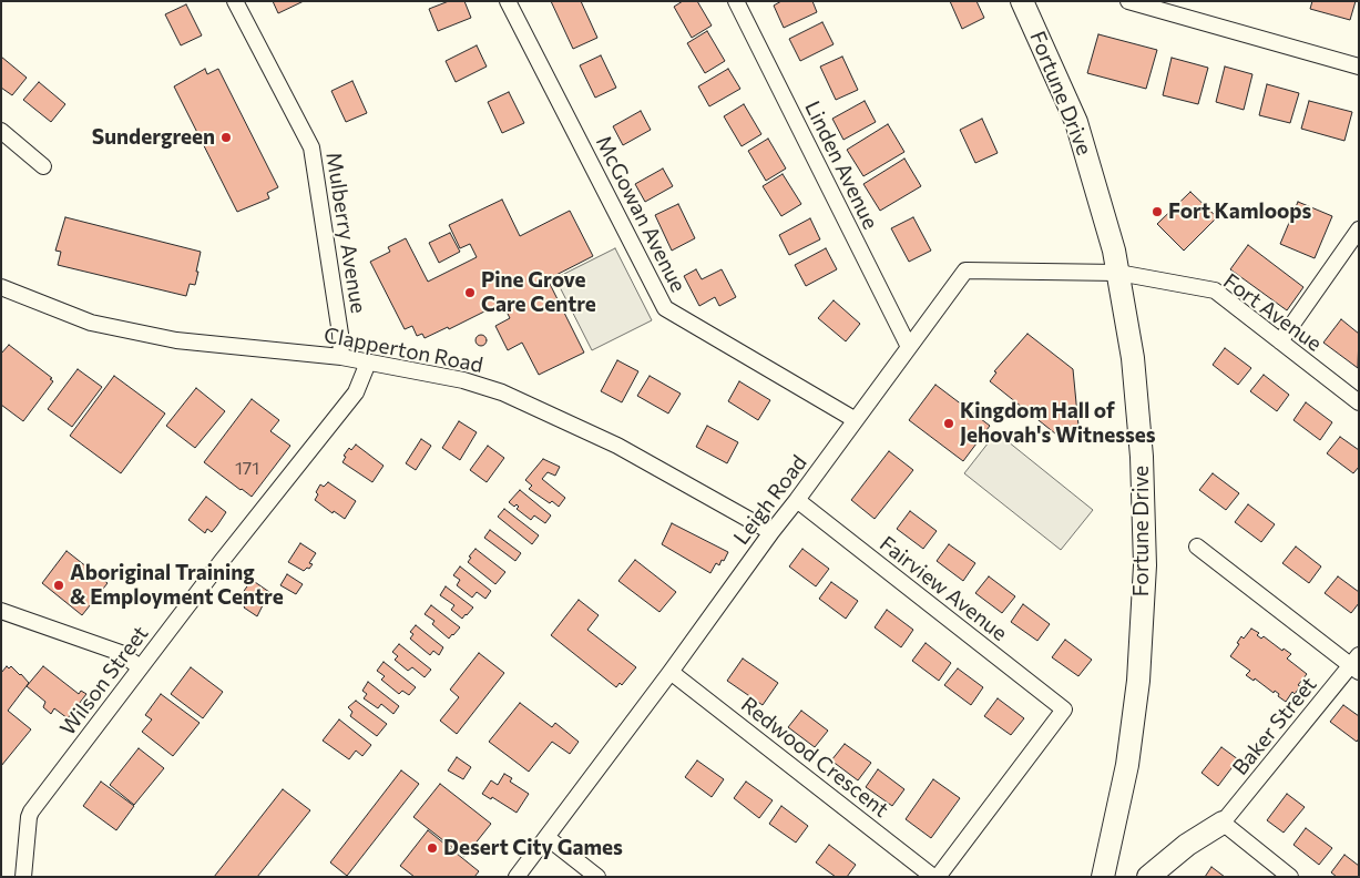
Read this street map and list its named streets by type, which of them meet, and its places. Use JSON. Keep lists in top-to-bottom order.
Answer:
{
  "streets": {
    "main road": ["Fortune Drive"],
    "street": [
      "Linden Avenue",
      "McGowan Avenue",
      "Mulberry Avenue",
      "Fort Avenue",
      "Clapperton Road",
      "Leigh Road",
      "Fairview Avenue",
      "Wilson Street",
      "Baker Street",
      "Redwood Crescent"
    ]
  },
  "crossings": [
    ["Fortune Drive", "Fort Avenue"],
    ["Fortune Drive", "Leigh Road"],
    ["Linden Avenue", "Leigh Road"],
    ["McGowan Avenue", "Leigh Road"],
    ["Mulberry Avenue", "Clapperton Road"],
    ["Fort Avenue", "Leigh Road"],
    ["Clapperton Road", "Leigh Road"],
    ["Clapperton Road", "Wilson Street"],
    ["Leigh Road", "Fairview Avenue"],
    ["Leigh Road", "Redwood Crescent"]
  ],
  "places": [
    "Sundergreen",
    "Fort Kamloops",
    "Pine Grove Care Centre",
    "Kingdom Hall of Jehovah's Witnesses",
    "Aboriginal Training & Employment Centre",
    "Desert City Games"
  ],
  "house_numbers": ["171"]
}
